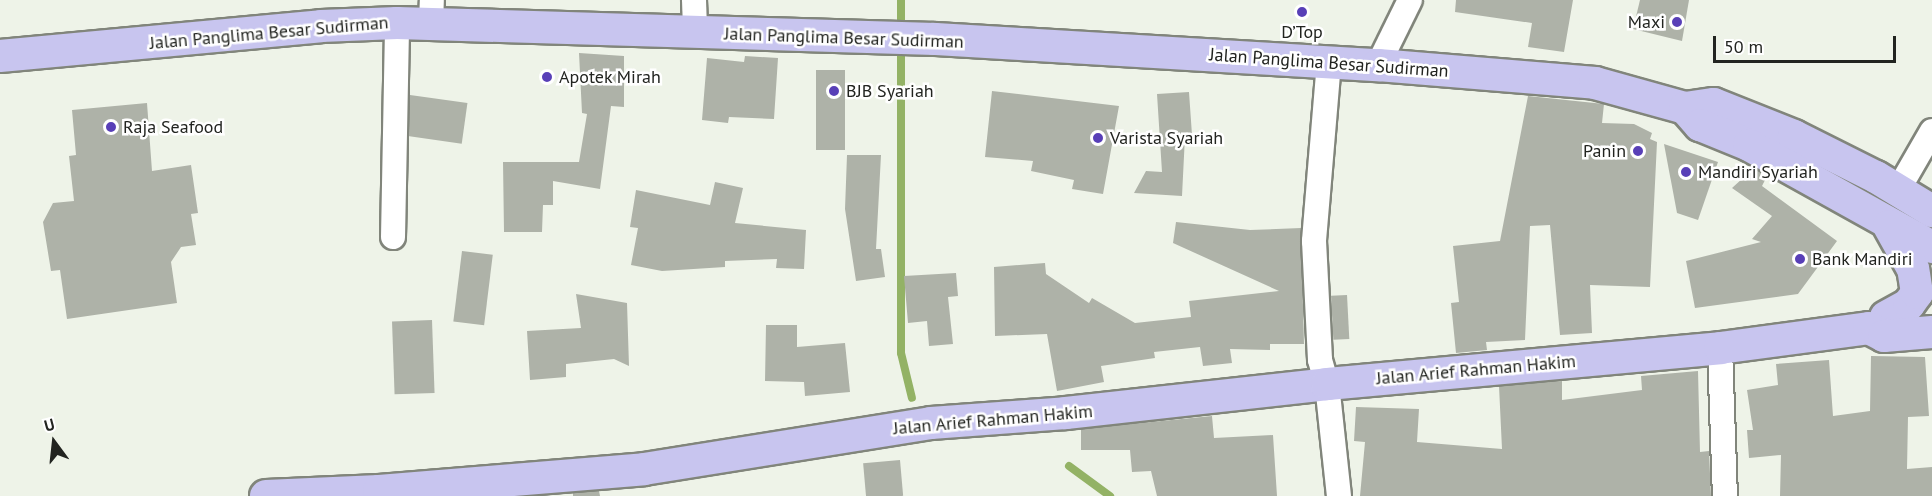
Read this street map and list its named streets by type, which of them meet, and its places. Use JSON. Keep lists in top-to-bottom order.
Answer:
{
  "streets": {
    "main road": ["Jalan Panglima Besar Sudirman", "Jalan Arief Rahman Hakim"]
  },
  "places": [
    "D’Top",
    "Maxi",
    "Apotek Mirah",
    "BJB Syariah",
    "Raja Seafood",
    "Varista Syariah",
    "Panin",
    "Mandiri Syariah",
    "Bank Mandiri"
  ],
  "scale_bar": "50 m",
  "north": "top"
}
